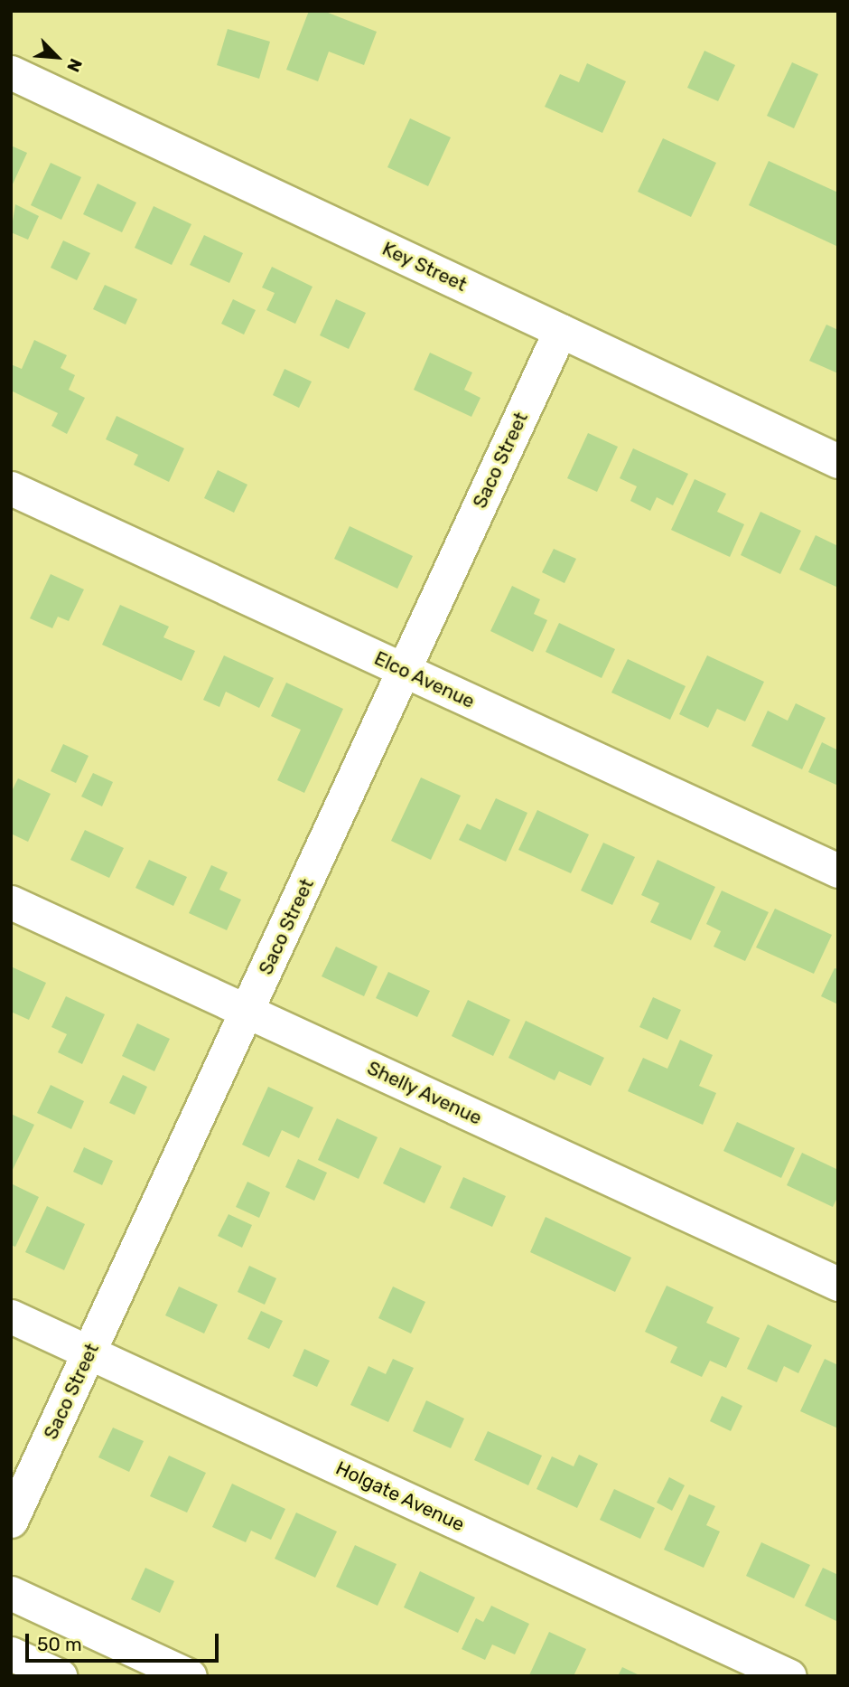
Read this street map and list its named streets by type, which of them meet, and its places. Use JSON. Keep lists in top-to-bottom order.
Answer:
{
  "streets": {
    "street": [
      "Key Street",
      "Saco Street",
      "Elco Avenue",
      "Shelly Avenue",
      "Holgate Avenue"
    ]
  },
  "crossings": [
    ["Key Street", "Saco Street"],
    ["Saco Street", "Elco Avenue"],
    ["Saco Street", "Shelly Avenue"],
    ["Saco Street", "Holgate Avenue"]
  ],
  "scale_bar": "50 m",
  "north": "bottom right"
}
